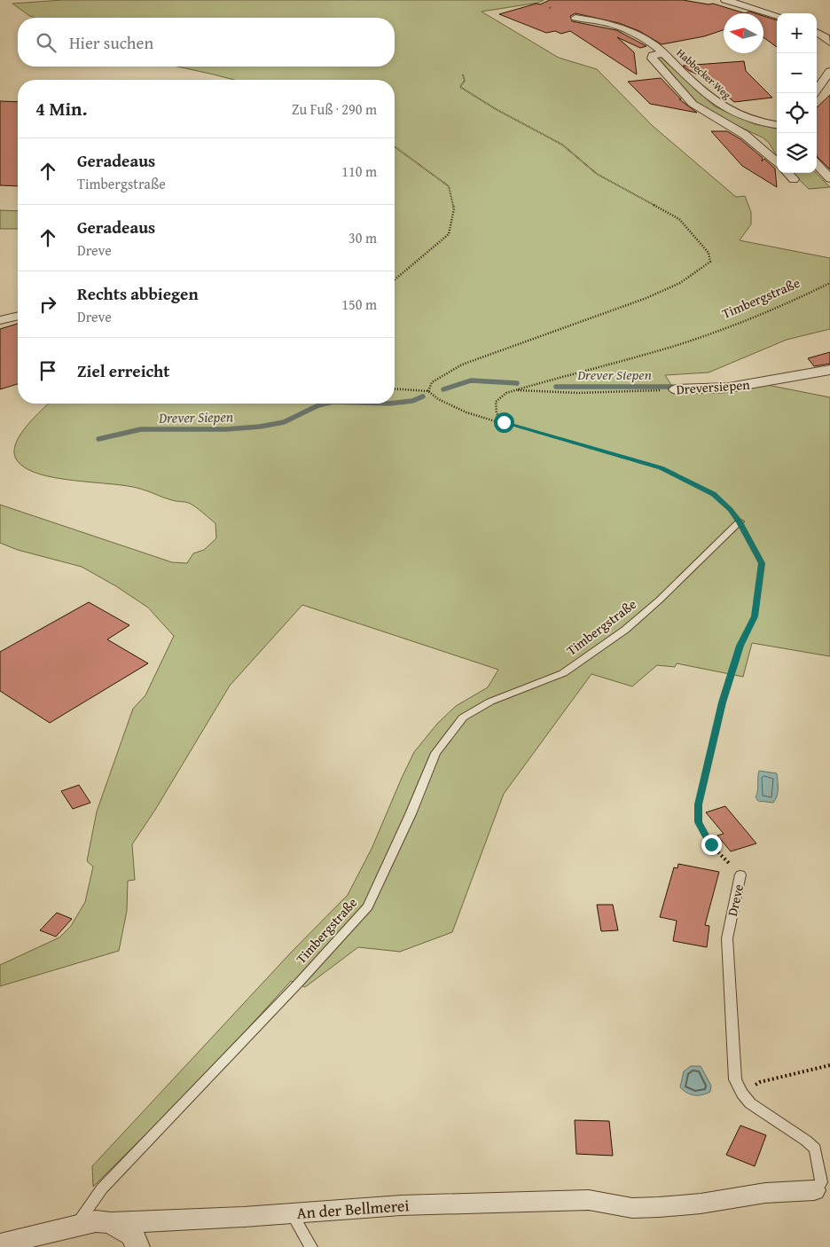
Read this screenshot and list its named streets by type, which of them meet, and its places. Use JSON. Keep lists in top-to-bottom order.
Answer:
{
  "streets": {
    "street": [
      "Habbecker Weg",
      "Dreversiepen",
      "Dreve",
      "An der Bellmerei"
    ],
    "lane": ["Timbergstraße"]
  },
  "crossings": [
    ["Timbergstraße", "Dreversiepen"],
    ["Timbergstraße", "Dreve"],
    ["Timbergstraße", "An der Bellmerei"],
    ["Dreve", "An der Bellmerei"]
  ],
  "water": ["Drever Siepen"],
  "north": "left",
  "page": {
    "map_buttons": ["+", "−"],
    "search": "Hier suchen",
    "heading": ["4 Min.", "Zu Fuß · 290 m"],
    "list": [
      ["Geradeaus", "Timbergstraße", "110 m"],
      ["Geradeaus", "Dreve", "30 m"],
      ["Rechts abbiegen", "Dreve", "150 m"],
      "Ziel erreicht"
    ]
  }
}
